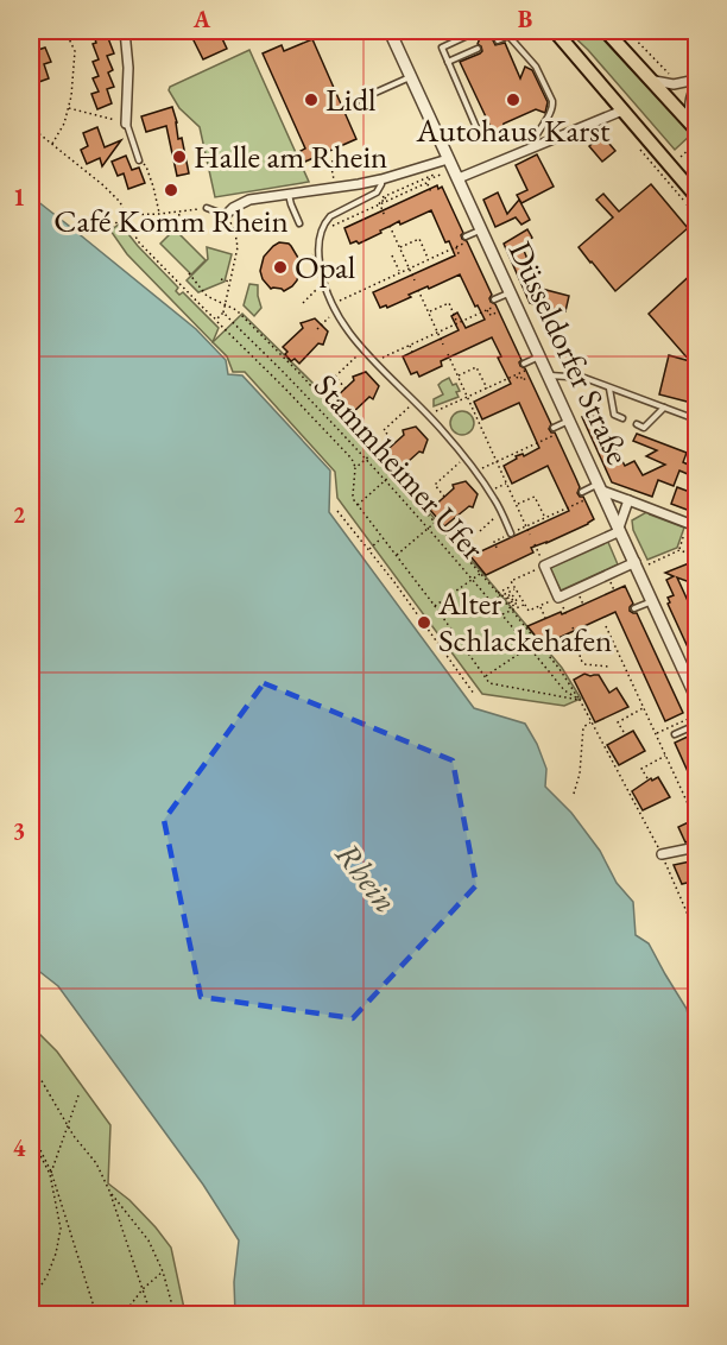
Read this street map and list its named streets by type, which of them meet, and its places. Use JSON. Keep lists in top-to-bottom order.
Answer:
{
  "streets": {
    "street": ["Düsseldorfer Straße"],
    "path": ["Stammheimer Ufer"]
  },
  "water": ["Rhein"],
  "places": [
    "Lidl",
    "Autohaus Karst",
    "Halle am Rhein",
    "Café Komm Rhein",
    "Opal",
    "Alter Schlackehafen"
  ],
  "grid": {
    "columns": ["A", "B"],
    "rows": [
      "1",
      "2",
      "3",
      "4"
    ]
  }
}
